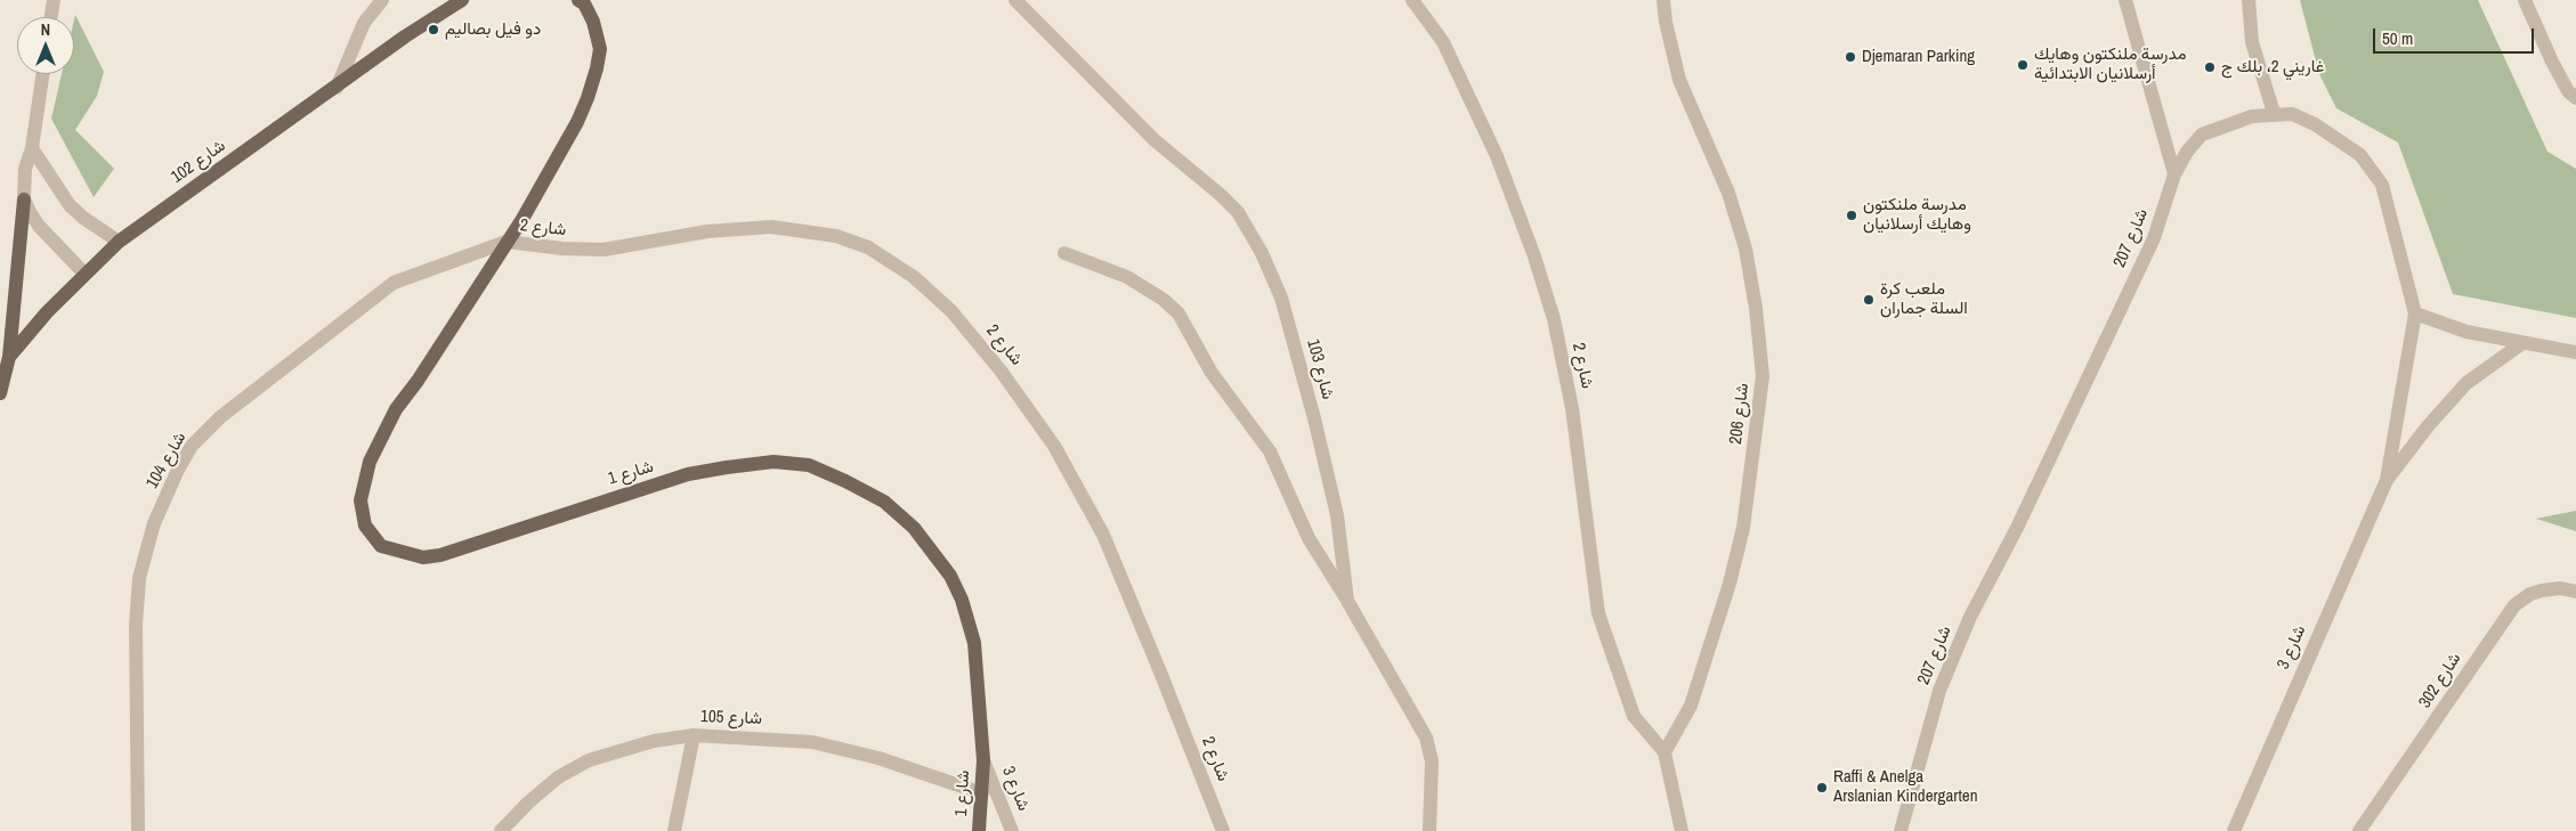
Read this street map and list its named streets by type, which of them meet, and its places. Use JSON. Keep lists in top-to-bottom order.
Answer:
{
  "streets": {
    "main road": ["شارع 102", "شارع 1"],
    "street": [
      "شارع 2",
      "شارع 207",
      "شارع 103",
      "شارع 206",
      "شارع 104",
      "شارع 3",
      "شارع 302",
      "شارع 105"
    ]
  },
  "crossings": [
    ["شارع 2", "شارع 206"],
    ["شارع 2", "شارع 104"],
    ["شارع 2", "شارع 1"],
    ["شارع 207", "شارع 3"],
    ["شارع 104", "شارع 1"],
    ["شارع 1", "شارع 3"],
    ["شارع 1", "شارع 105"]
  ],
  "places": [
    "دو فيل بصاليم",
    "Djemaran Parking",
    "مدرسة ملنكتون وهايك أرسلانيان الابتدائية",
    "غاريني 2، بلك ج",
    "مدرسة ملنكتون وهايك أرسلانيان",
    "ملعب كرة السلة جماران",
    "Raffi & Anelga Arslanian Kindergarten"
  ],
  "scale_bar": "50 m",
  "north": "top"
}
